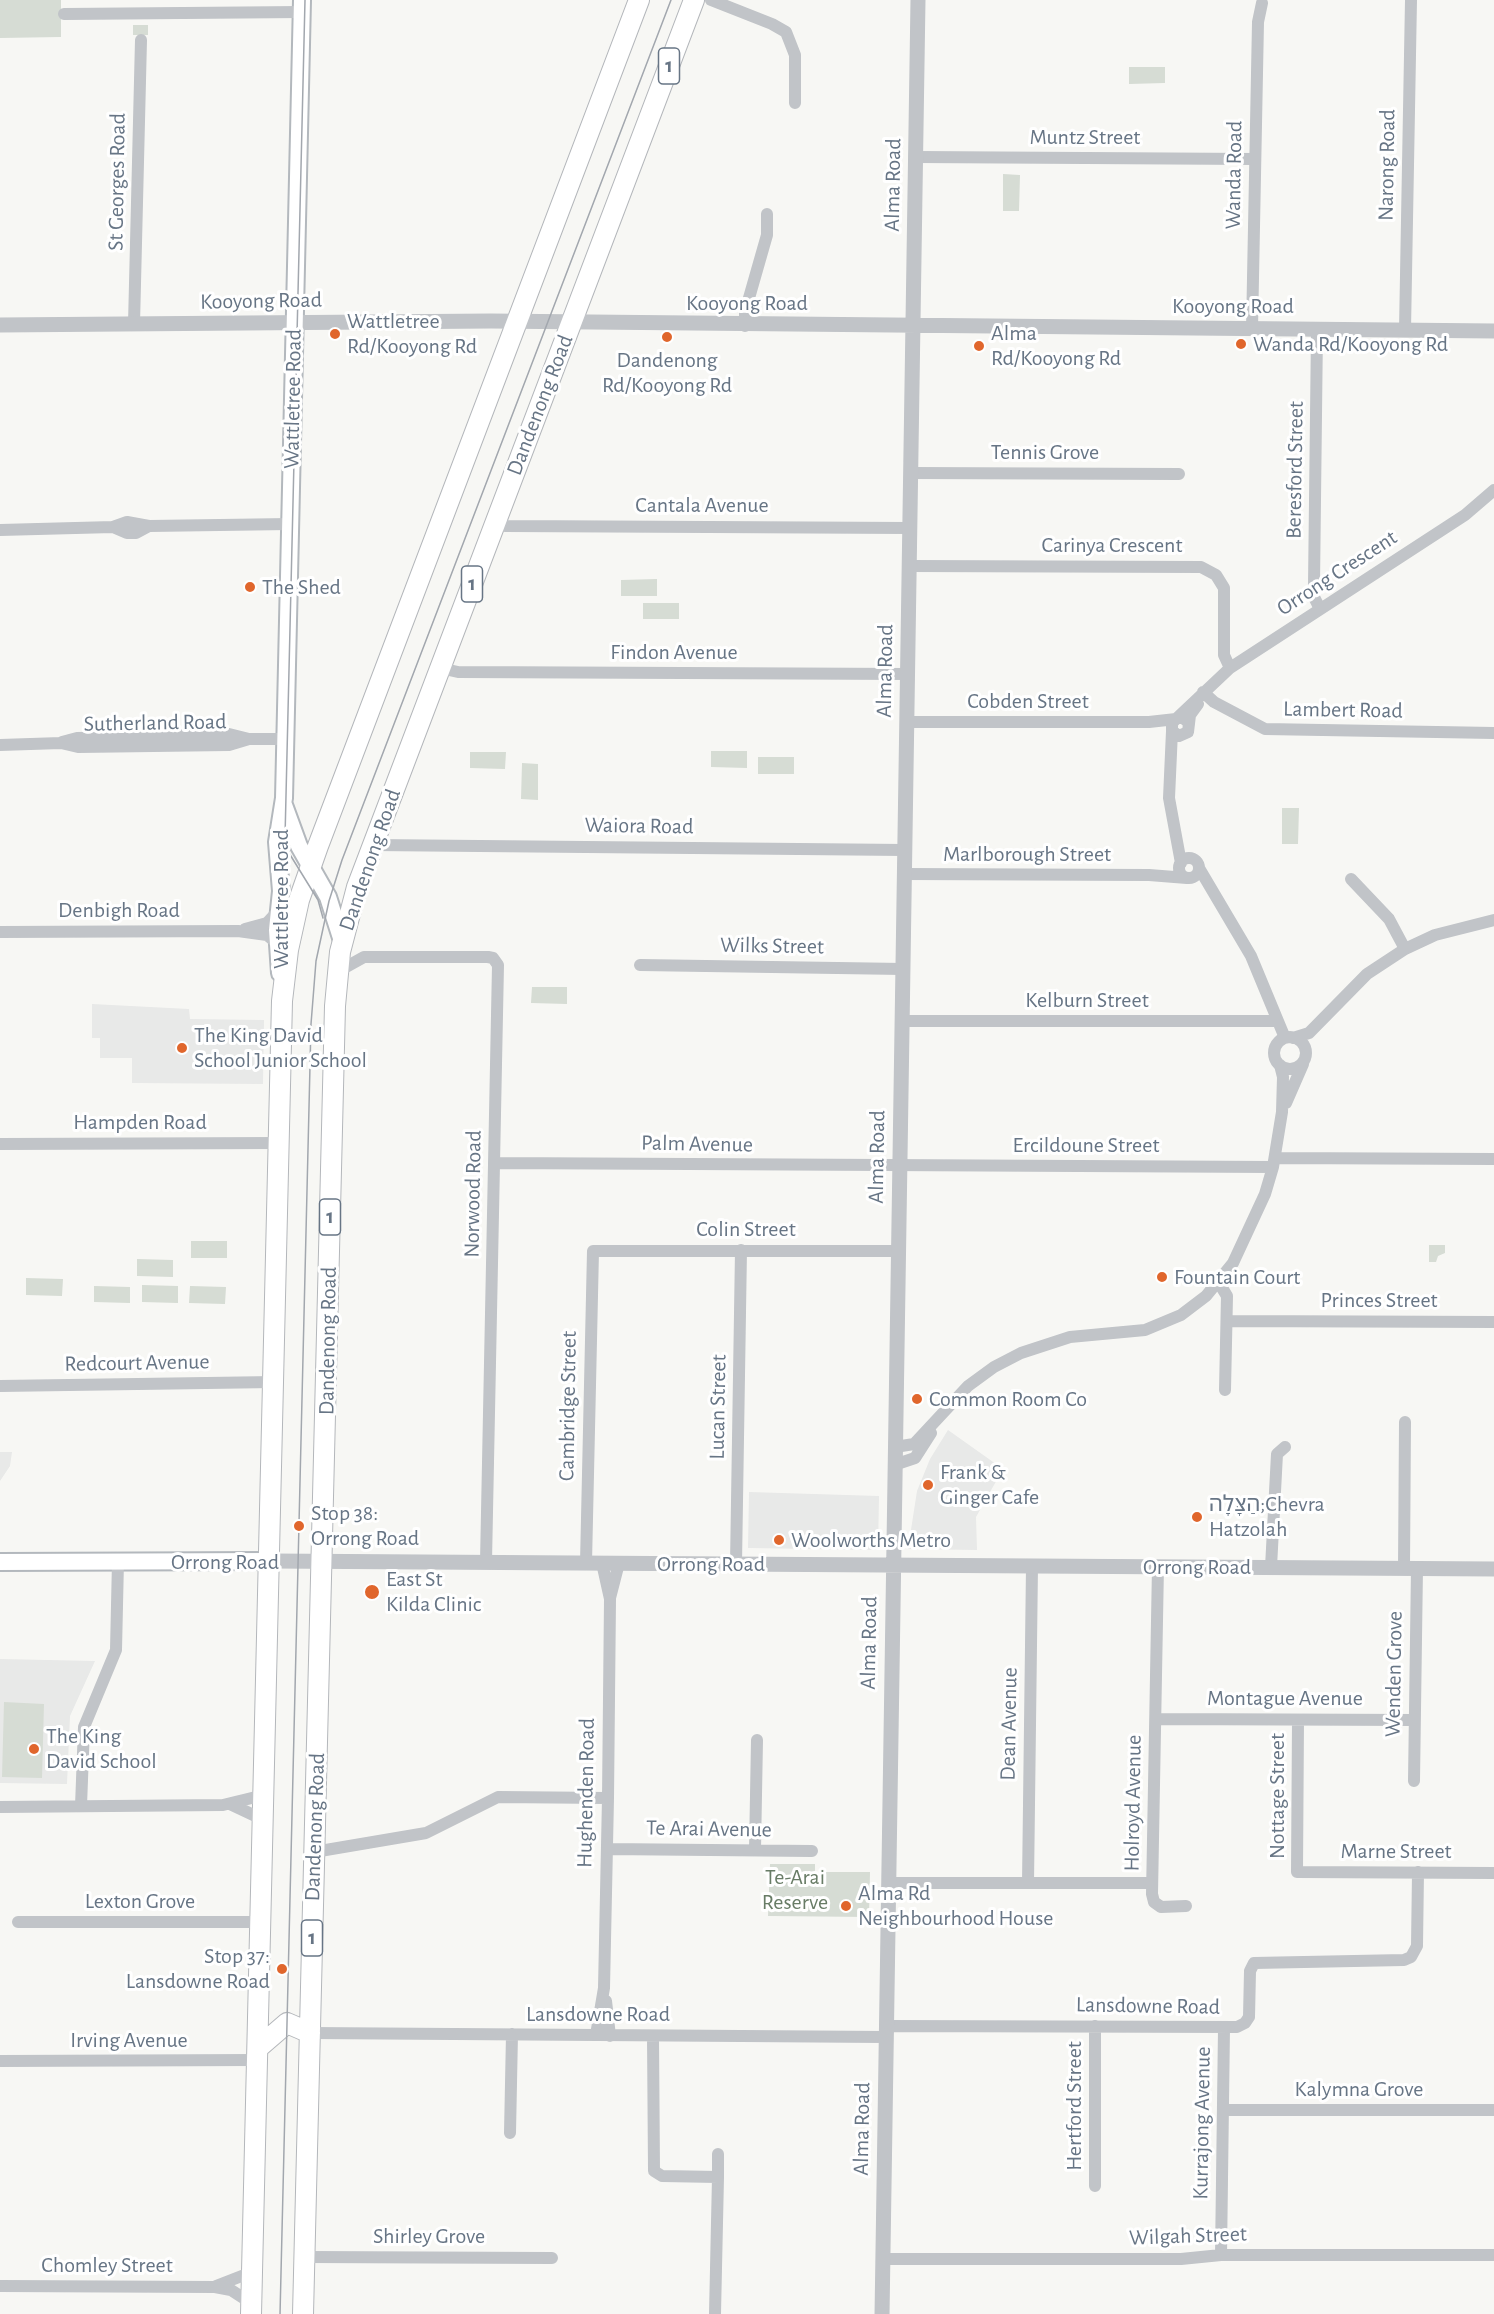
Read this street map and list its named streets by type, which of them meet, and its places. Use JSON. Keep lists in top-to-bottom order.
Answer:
{
  "streets": {
    "highway": ["1", "Dandenong Road"],
    "main road": ["Wattletree Road", "Orrong Road"],
    "street": [
      "Muntz Street",
      "Narong Road",
      "Wanda Road",
      "St Georges Road",
      "Alma Road",
      "Kooyong Road",
      "Tennis Grove",
      "Beresford Street",
      "Cantala Avenue",
      "Carinya Crescent",
      "Orrong Crescent",
      "Findon Avenue",
      "Cobden Street",
      "Lambert Road",
      "Sutherland Road",
      "Waiora Road",
      "Marlborough Street",
      "Denbigh Road",
      "Wilks Street",
      "Kelburn Street",
      "Hampden Road",
      "Palm Avenue",
      "Ercildoune Street",
      "Norwood Road",
      "Colin Street",
      "Princes Street",
      "Redcourt Avenue",
      "Cambridge Street",
      "Lucan Street",
      "Wenden Grove",
      "Montague Avenue",
      "Dean Avenue",
      "Hughenden Road",
      "Nottage Street",
      "Holroyd Avenue",
      "Te Arai Avenue",
      "Marne Street",
      "Lexton Grove",
      "Lansdowne Road",
      "Irving Avenue",
      "Kalymna Grove",
      "Hertford Street",
      "Kurrajong Avenue",
      "Shirley Grove",
      "Wilgah Street",
      "Chomley Street"
    ]
  },
  "crossings": [
    ["Muntz Street", "Wanda Road"],
    ["Muntz Street", "Alma Road"],
    ["Narong Road", "Kooyong Road"],
    ["Wanda Road", "Kooyong Road"],
    ["St Georges Road", "Kooyong Road"],
    ["Alma Road", "Kooyong Road"],
    ["Alma Road", "Tennis Grove"],
    ["Alma Road", "Cantala Avenue"],
    ["Alma Road", "Carinya Crescent"],
    ["Alma Road", "Findon Avenue"],
    ["Alma Road", "Cobden Street"],
    ["Alma Road", "Waiora Road"],
    ["Alma Road", "Marlborough Street"],
    ["Alma Road", "Wilks Street"],
    ["Alma Road", "Kelburn Street"],
    ["Alma Road", "Palm Avenue"],
    ["Alma Road", "Ercildoune Street"],
    ["Alma Road", "Colin Street"],
    ["Alma Road", "Orrong Road"],
    ["Alma Road", "Holroyd Avenue"],
    ["Alma Road", "Lansdowne Road"],
    ["Alma Road", "Wilgah Street"],
    ["Kooyong Road", "Wattletree Road"],
    ["Kooyong Road", "Dandenong Road"],
    ["Kooyong Road", "Beresford Street"],
    ["Wattletree Road", "Dandenong Road"],
    ["Wattletree Road", "Sutherland Road"],
    ["Wattletree Road", "Denbigh Road"],
    ["Dandenong Road", "Cantala Avenue"],
    ["Dandenong Road", "Findon Avenue"],
    ["Dandenong Road", "Waiora Road"],
    ["Dandenong Road", "Norwood Road"],
    ["Dandenong Road", "Orrong Road"],
    ["Dandenong Road", "Lansdowne Road"],
    ["Dandenong Road", "Shirley Grove"],
    ["Beresford Street", "Orrong Crescent"],
    ["Carinya Crescent", "Orrong Crescent"],
    ["Orrong Crescent", "Cobden Street"],
    ["Orrong Crescent", "Lambert Road"],
    ["Orrong Crescent", "Marlborough Street"],
    ["Orrong Crescent", "Kelburn Street"],
    ["Palm Avenue", "Ercildoune Street"],
    ["Palm Avenue", "Norwood Road"],
    ["Norwood Road", "Orrong Road"],
    ["Colin Street", "Cambridge Street"],
    ["Colin Street", "Lucan Street"],
    ["Cambridge Street", "Orrong Road"],
    ["Cambridge Street", "Hughenden Road"],
    ["Lucan Street", "Orrong Road"],
    ["Orrong Road", "Wenden Grove"],
    ["Orrong Road", "Dean Avenue"],
    ["Orrong Road", "Hughenden Road"],
    ["Orrong Road", "Holroyd Avenue"],
    ["Wenden Grove", "Montague Avenue"],
    ["Montague Avenue", "Nottage Street"],
    ["Montague Avenue", "Holroyd Avenue"],
    ["Dean Avenue", "Holroyd Avenue"],
    ["Hughenden Road", "Te Arai Avenue"],
    ["Hughenden Road", "Lansdowne Road"],
    ["Nottage Street", "Marne Street"],
    ["Marne Street", "Lansdowne Road"],
    ["Lansdowne Road", "Hertford Street"],
    ["Lansdowne Road", "Kurrajong Avenue"],
    ["Kalymna Grove", "Kurrajong Avenue"],
    ["Kurrajong Avenue", "Wilgah Street"]
  ],
  "parks": ["Te-Arai Reserve"],
  "places": [
    "Wattletree Rd/Kooyong Rd",
    "Dandenong Rd/Kooyong Rd",
    "Wanda Rd/Kooyong Rd",
    "Alma Rd/Kooyong Rd",
    "The Shed",
    "The King David School Junior School",
    "Fountain Court",
    "Common Room Co",
    "Frank & Ginger Cafe",
    "הַצָּלָה;Chevra Hatzolah",
    "Stop 38: Orrong Road",
    "Woolworths Metro",
    "East St Kilda Clinic",
    "The King David School",
    "Alma Rd Neighbourhood House",
    "Stop 37: Lansdowne Road"
  ]
}
